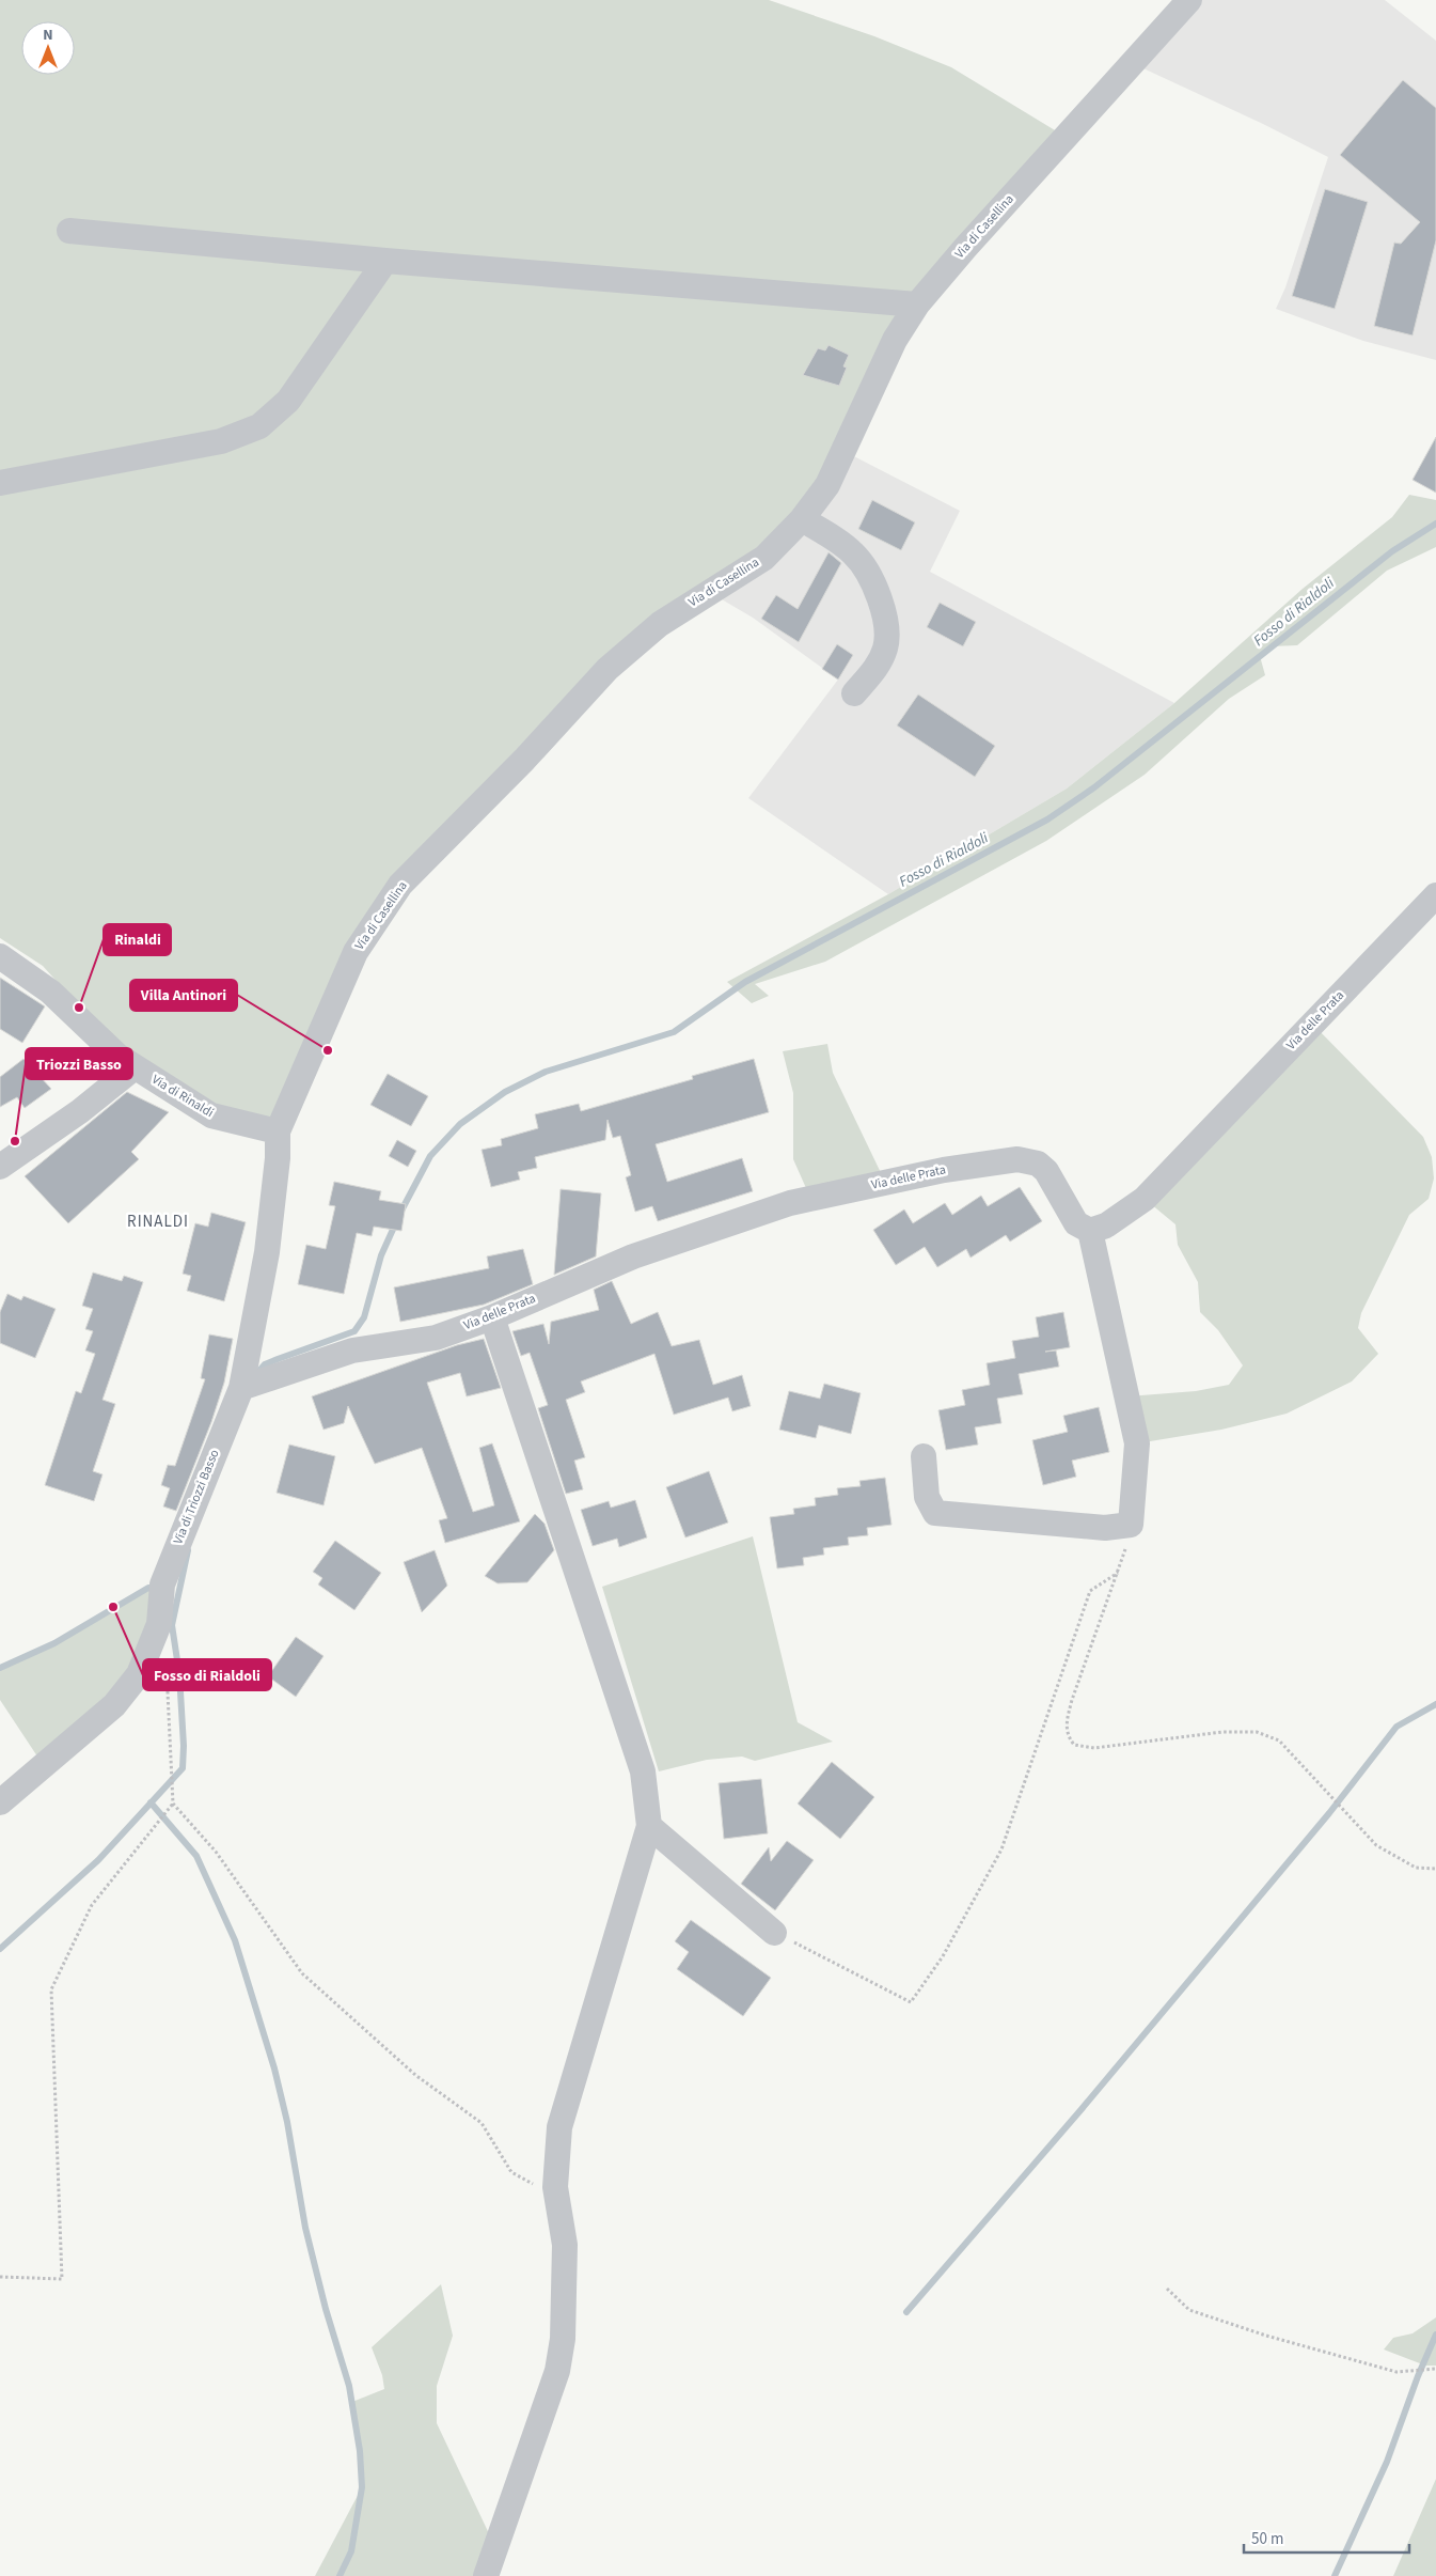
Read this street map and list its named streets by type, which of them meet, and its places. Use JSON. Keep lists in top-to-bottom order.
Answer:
{
  "streets": {
    "street": [
      "Via di Casellina",
      "Via delle Prata",
      "Via di Rinaldi",
      "Via di Triozzi Basso"
    ]
  },
  "crossings": [
    ["Via di Casellina", "Via di Rinaldi"],
    ["Via di Casellina", "Via di Triozzi Basso"],
    ["Via delle Prata", "Via di Triozzi Basso"],
    ["Via di Rinaldi", "Via di Triozzi Basso"]
  ],
  "districts": ["RINALDI"],
  "water": ["Fosso di Rialdoli"],
  "places": [
    "Rinaldi",
    "Villa Antinori",
    "Triozzi Basso",
    "Fosso di Rialdoli"
  ],
  "scale_bar": "50 m",
  "north": "top"
}
